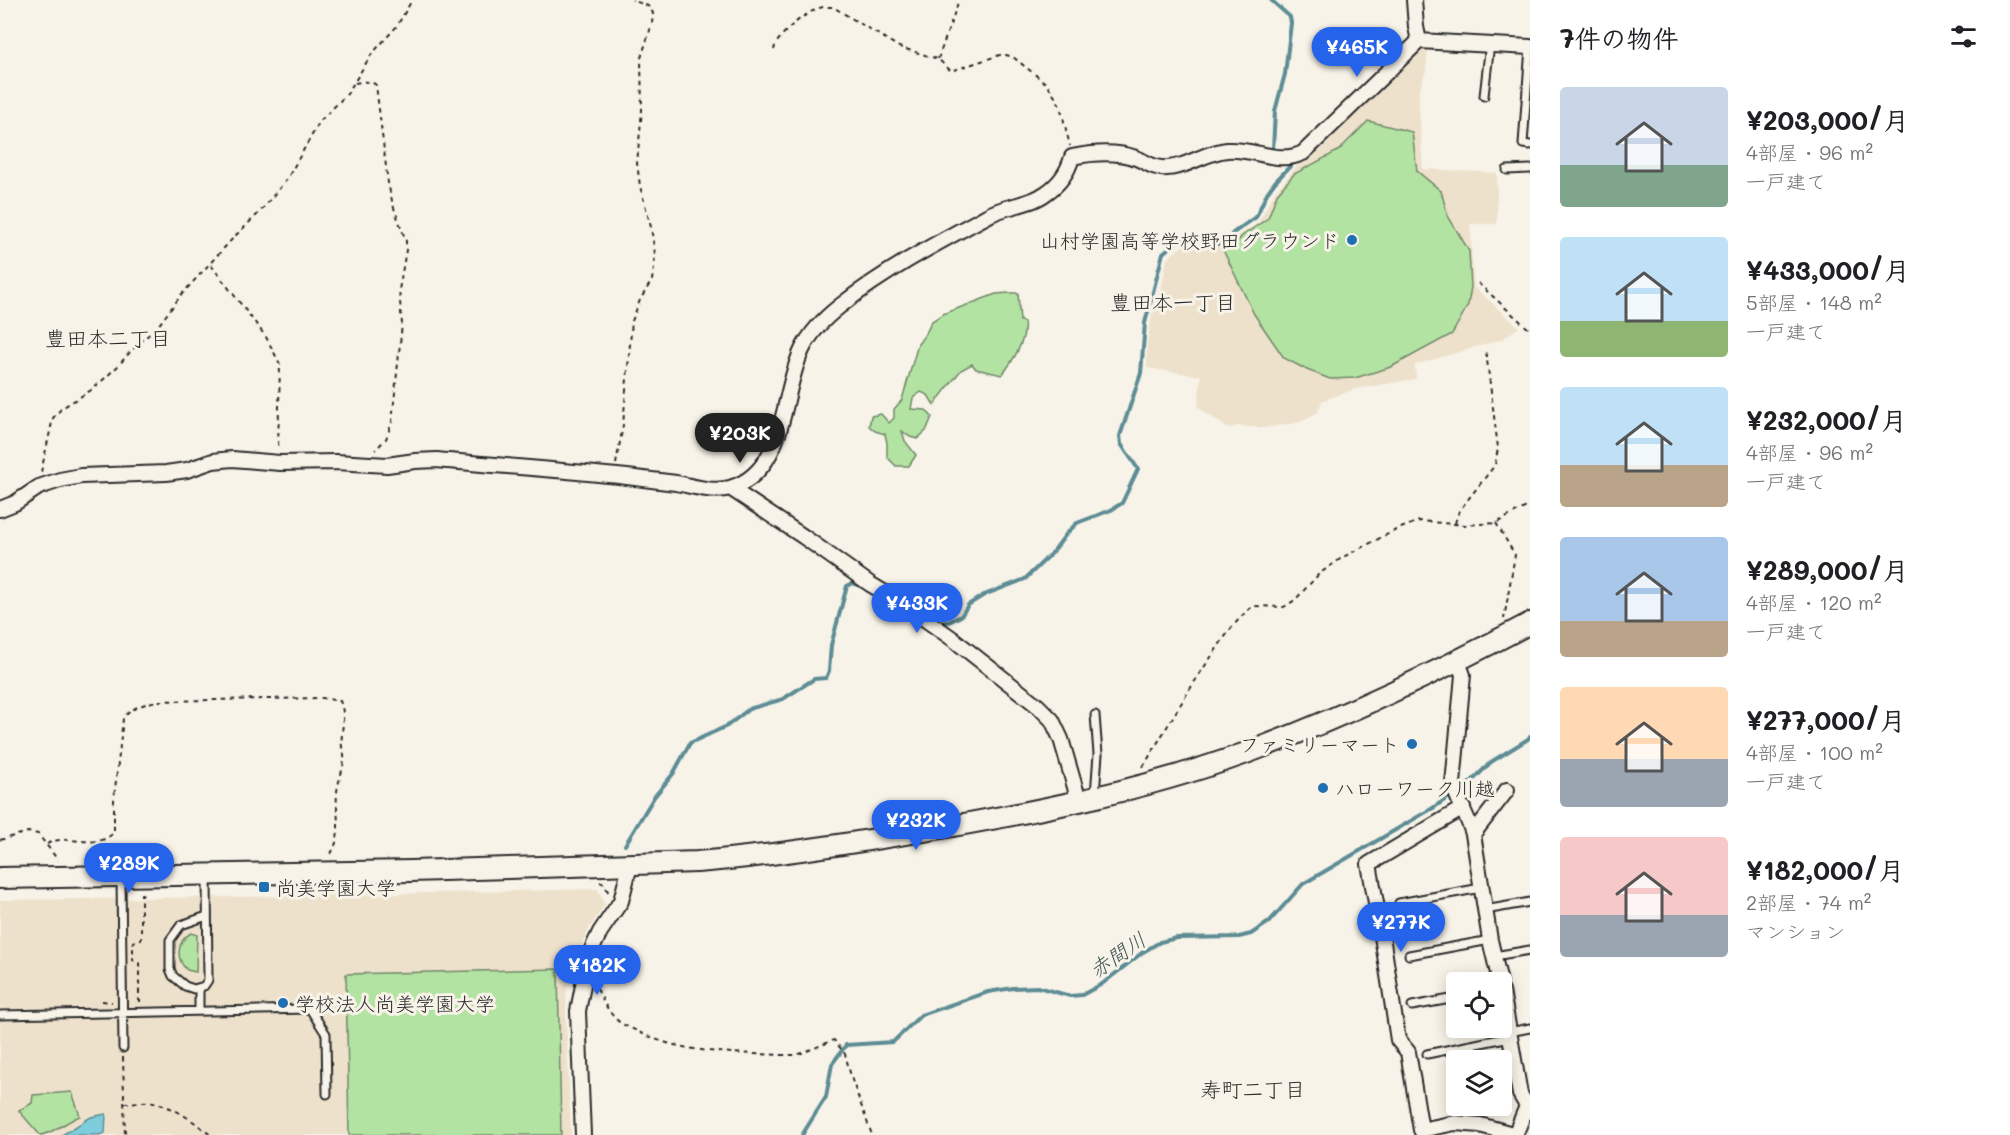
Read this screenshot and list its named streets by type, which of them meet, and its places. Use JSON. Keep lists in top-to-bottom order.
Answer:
{
  "districts": ["豊田本一丁目", "豊田本二丁目", "寿町二丁目"],
  "water": ["赤間川"],
  "places": {
    "other": [
      "山村学園高等学校野田グラウンド",
      "ファミリーマート",
      "ハローワーク川越",
      "学校法人尚美学園大学"
    ],
    "transit": ["尚美学園大学"]
  },
  "page": {
    "heading": "7件の物件",
    "price": [
      "¥465K",
      "¥203K",
      "¥433K",
      "¥232K",
      "¥289K",
      "¥277K",
      "¥182K"
    ],
    "list": [
      {
        "name": "¥203,000/月",
        "note": "4部屋 · 96 m² · 一戸建て"
      },
      {
        "name": "¥433,000/月",
        "note": "5部屋 · 148 m² · 一戸建て"
      },
      {
        "name": "¥232,000/月",
        "note": "4部屋 · 96 m² · 一戸建て"
      },
      {
        "name": "¥289,000/月",
        "note": "4部屋 · 120 m² · 一戸建て"
      },
      {
        "name": "¥277,000/月",
        "note": "4部屋 · 100 m² · 一戸建て"
      },
      {
        "name": "¥182,000/月",
        "note": "2部屋 · 74 m² · マンション"
      }
    ]
  }
}
